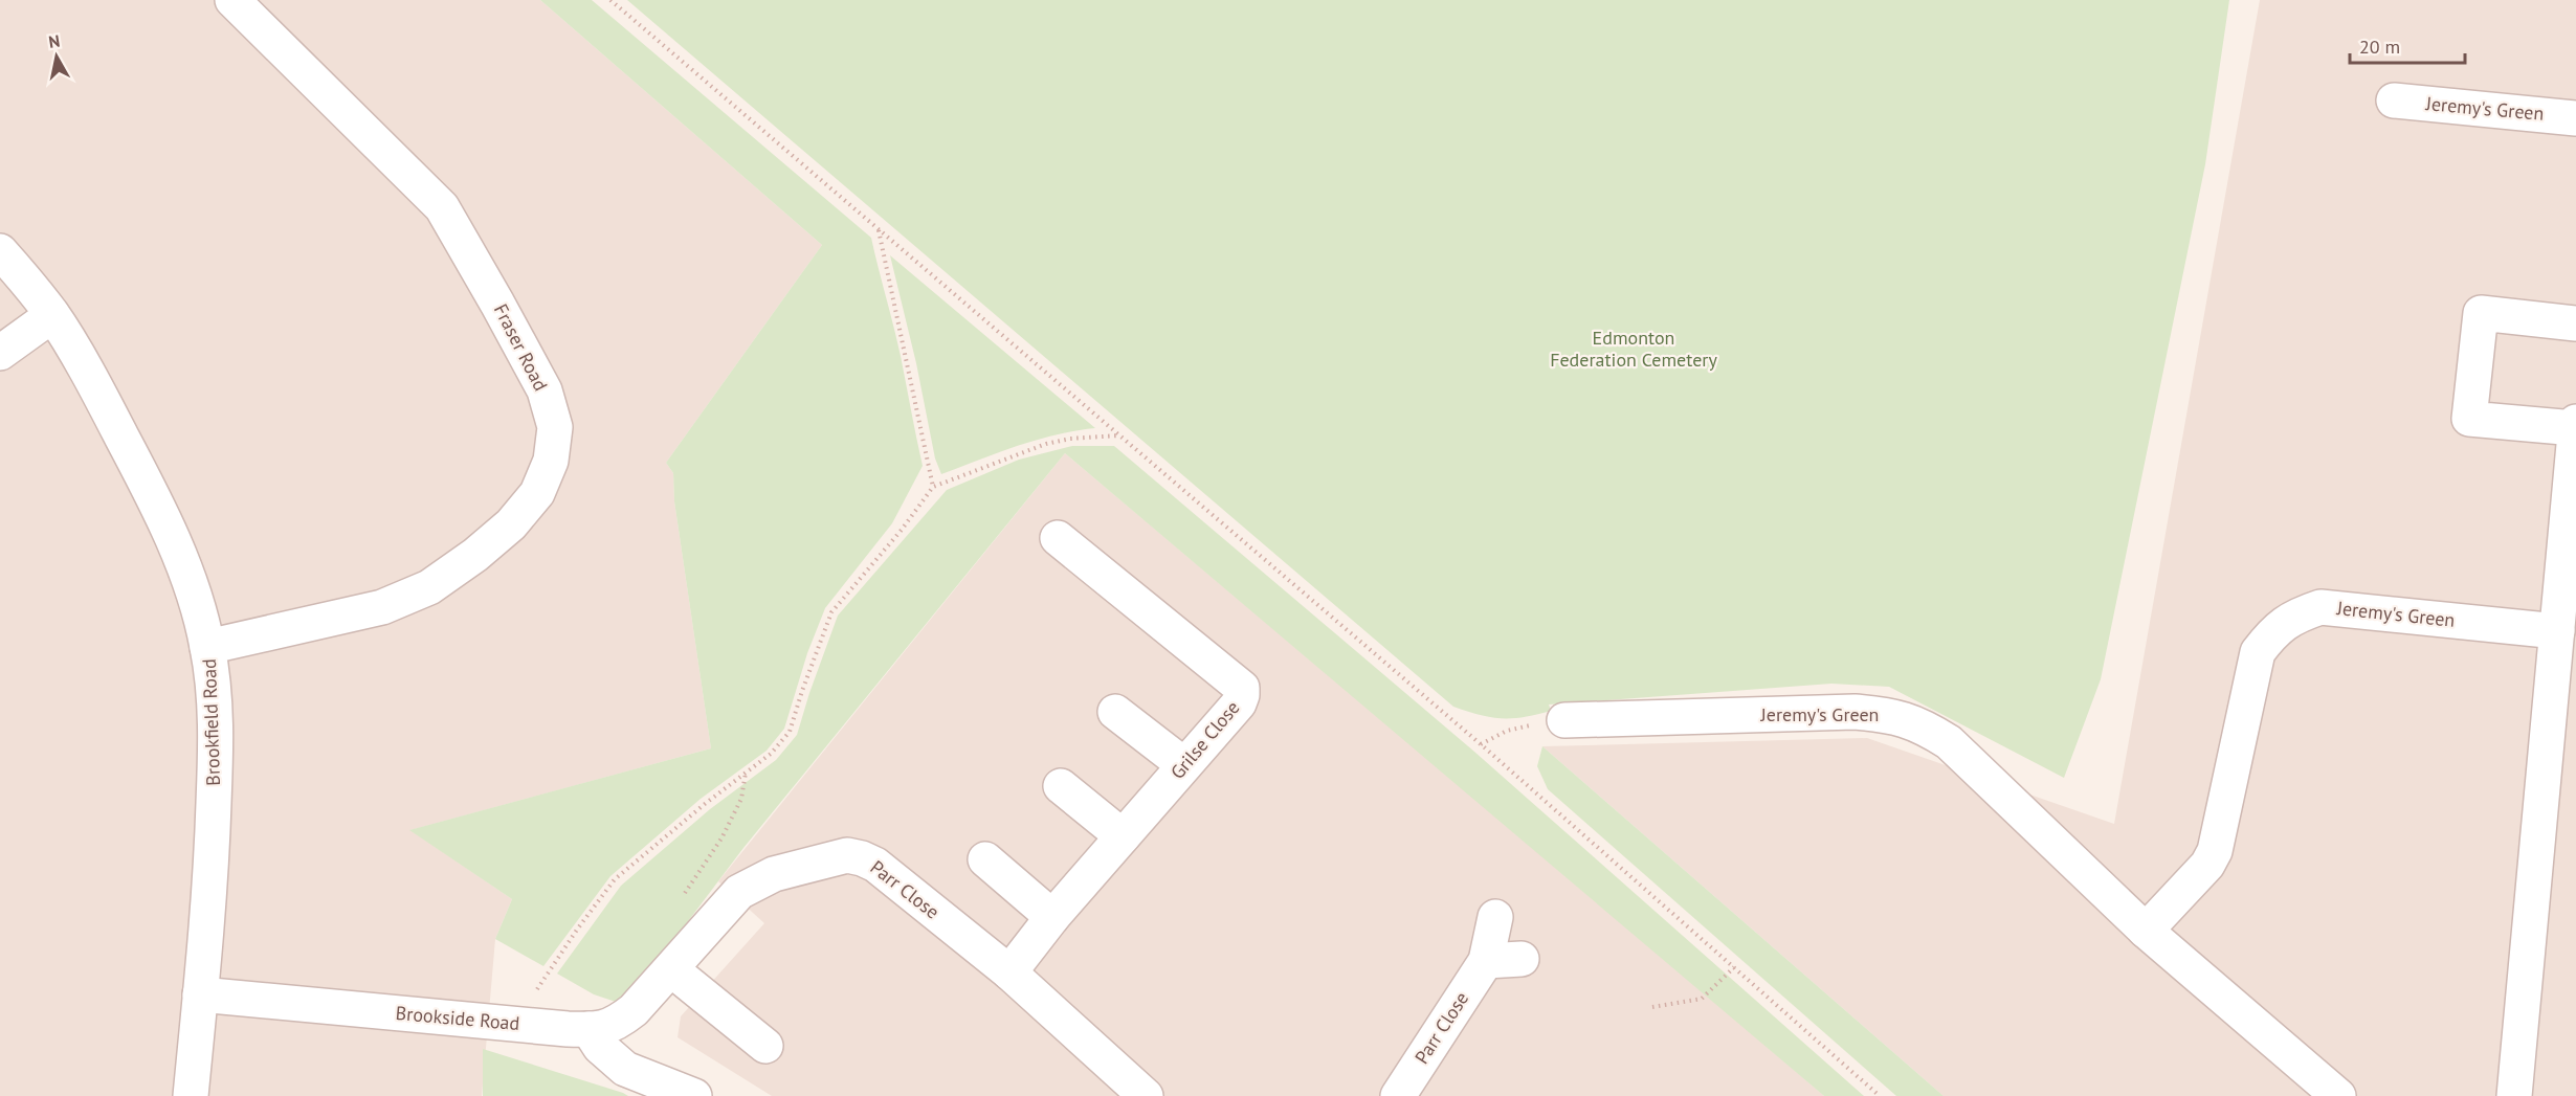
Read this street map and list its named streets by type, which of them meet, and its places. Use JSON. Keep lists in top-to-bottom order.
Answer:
{
  "streets": {
    "street": [
      "Jeremy's Green",
      "Fraser Road",
      "Brookfield Road",
      "Grilse Close",
      "Parr Close",
      "Brookside Road"
    ]
  },
  "crossings": [
    ["Fraser Road", "Brookfield Road"],
    ["Brookfield Road", "Brookside Road"],
    ["Grilse Close", "Parr Close"],
    ["Parr Close", "Brookside Road"]
  ],
  "parks": ["Edmonton Federation Cemetery"],
  "scale_bar": "20 m",
  "north": "top"
}
